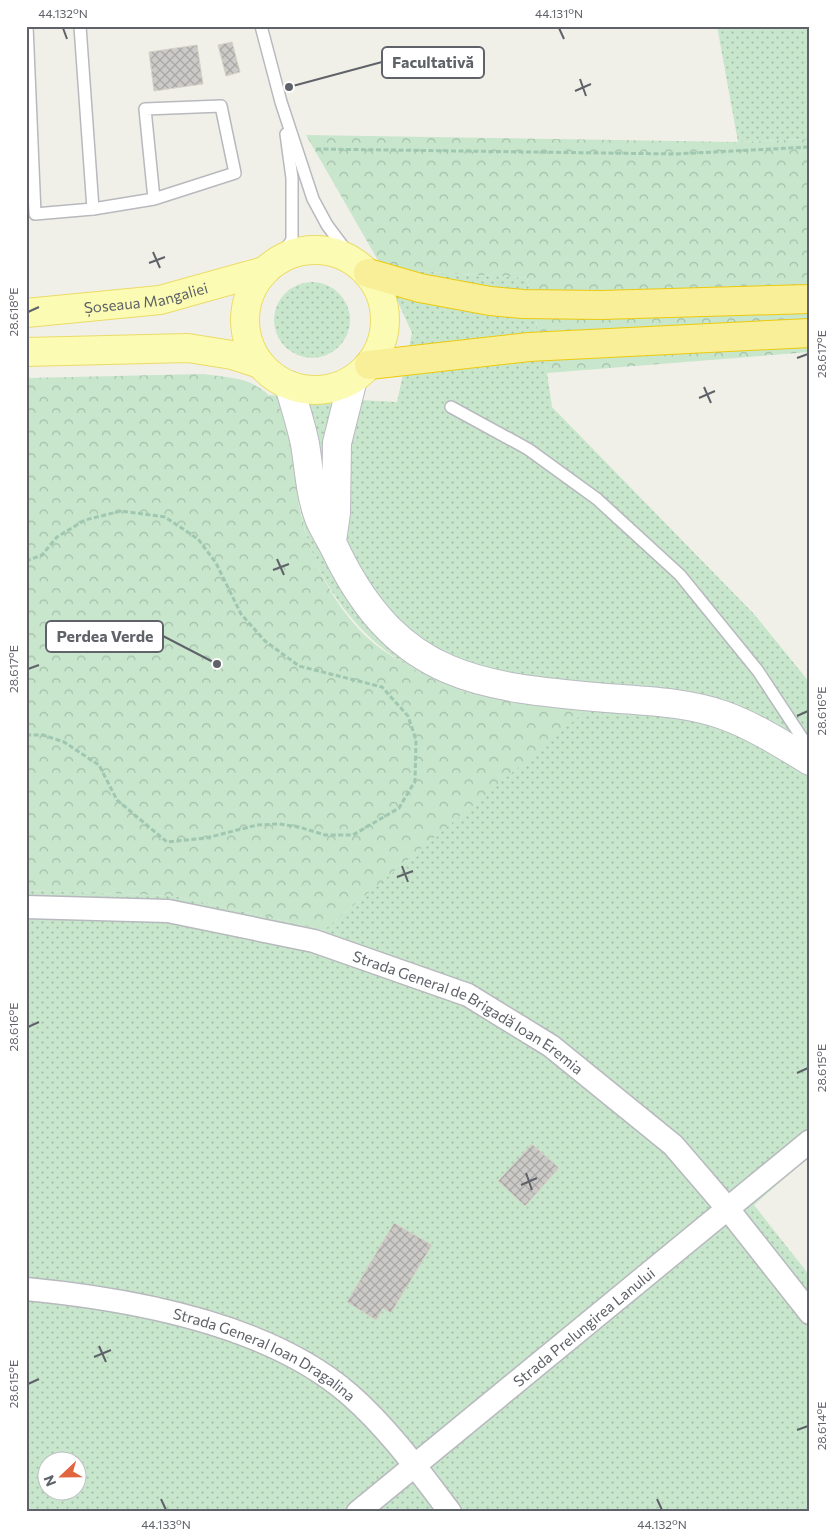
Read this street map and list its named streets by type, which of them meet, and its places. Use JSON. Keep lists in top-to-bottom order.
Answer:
{
  "streets": {
    "main road": ["Șoseaua Mangaliei"],
    "street": ["Strada General de Brigadă Ioan Eremia", "Strada Prelungirea Lanului", "Strada General Ioan Dragalina"]
  },
  "crossings": [
    ["Strada General de Brigadă Ioan Eremia", "Strada Prelungirea Lanului"],
    ["Strada Prelungirea Lanului", "Strada General Ioan Dragalina"]
  ],
  "places": ["Facultativă", "Perdea Verde"],
  "north": "left",
  "coordinates": [
    "44.132°N",
    "44.131°N",
    "28.618°E",
    "28.617°E",
    "28.616°E",
    "28.615°E",
    "28.614°E",
    "44.133°N"
  ]
}
